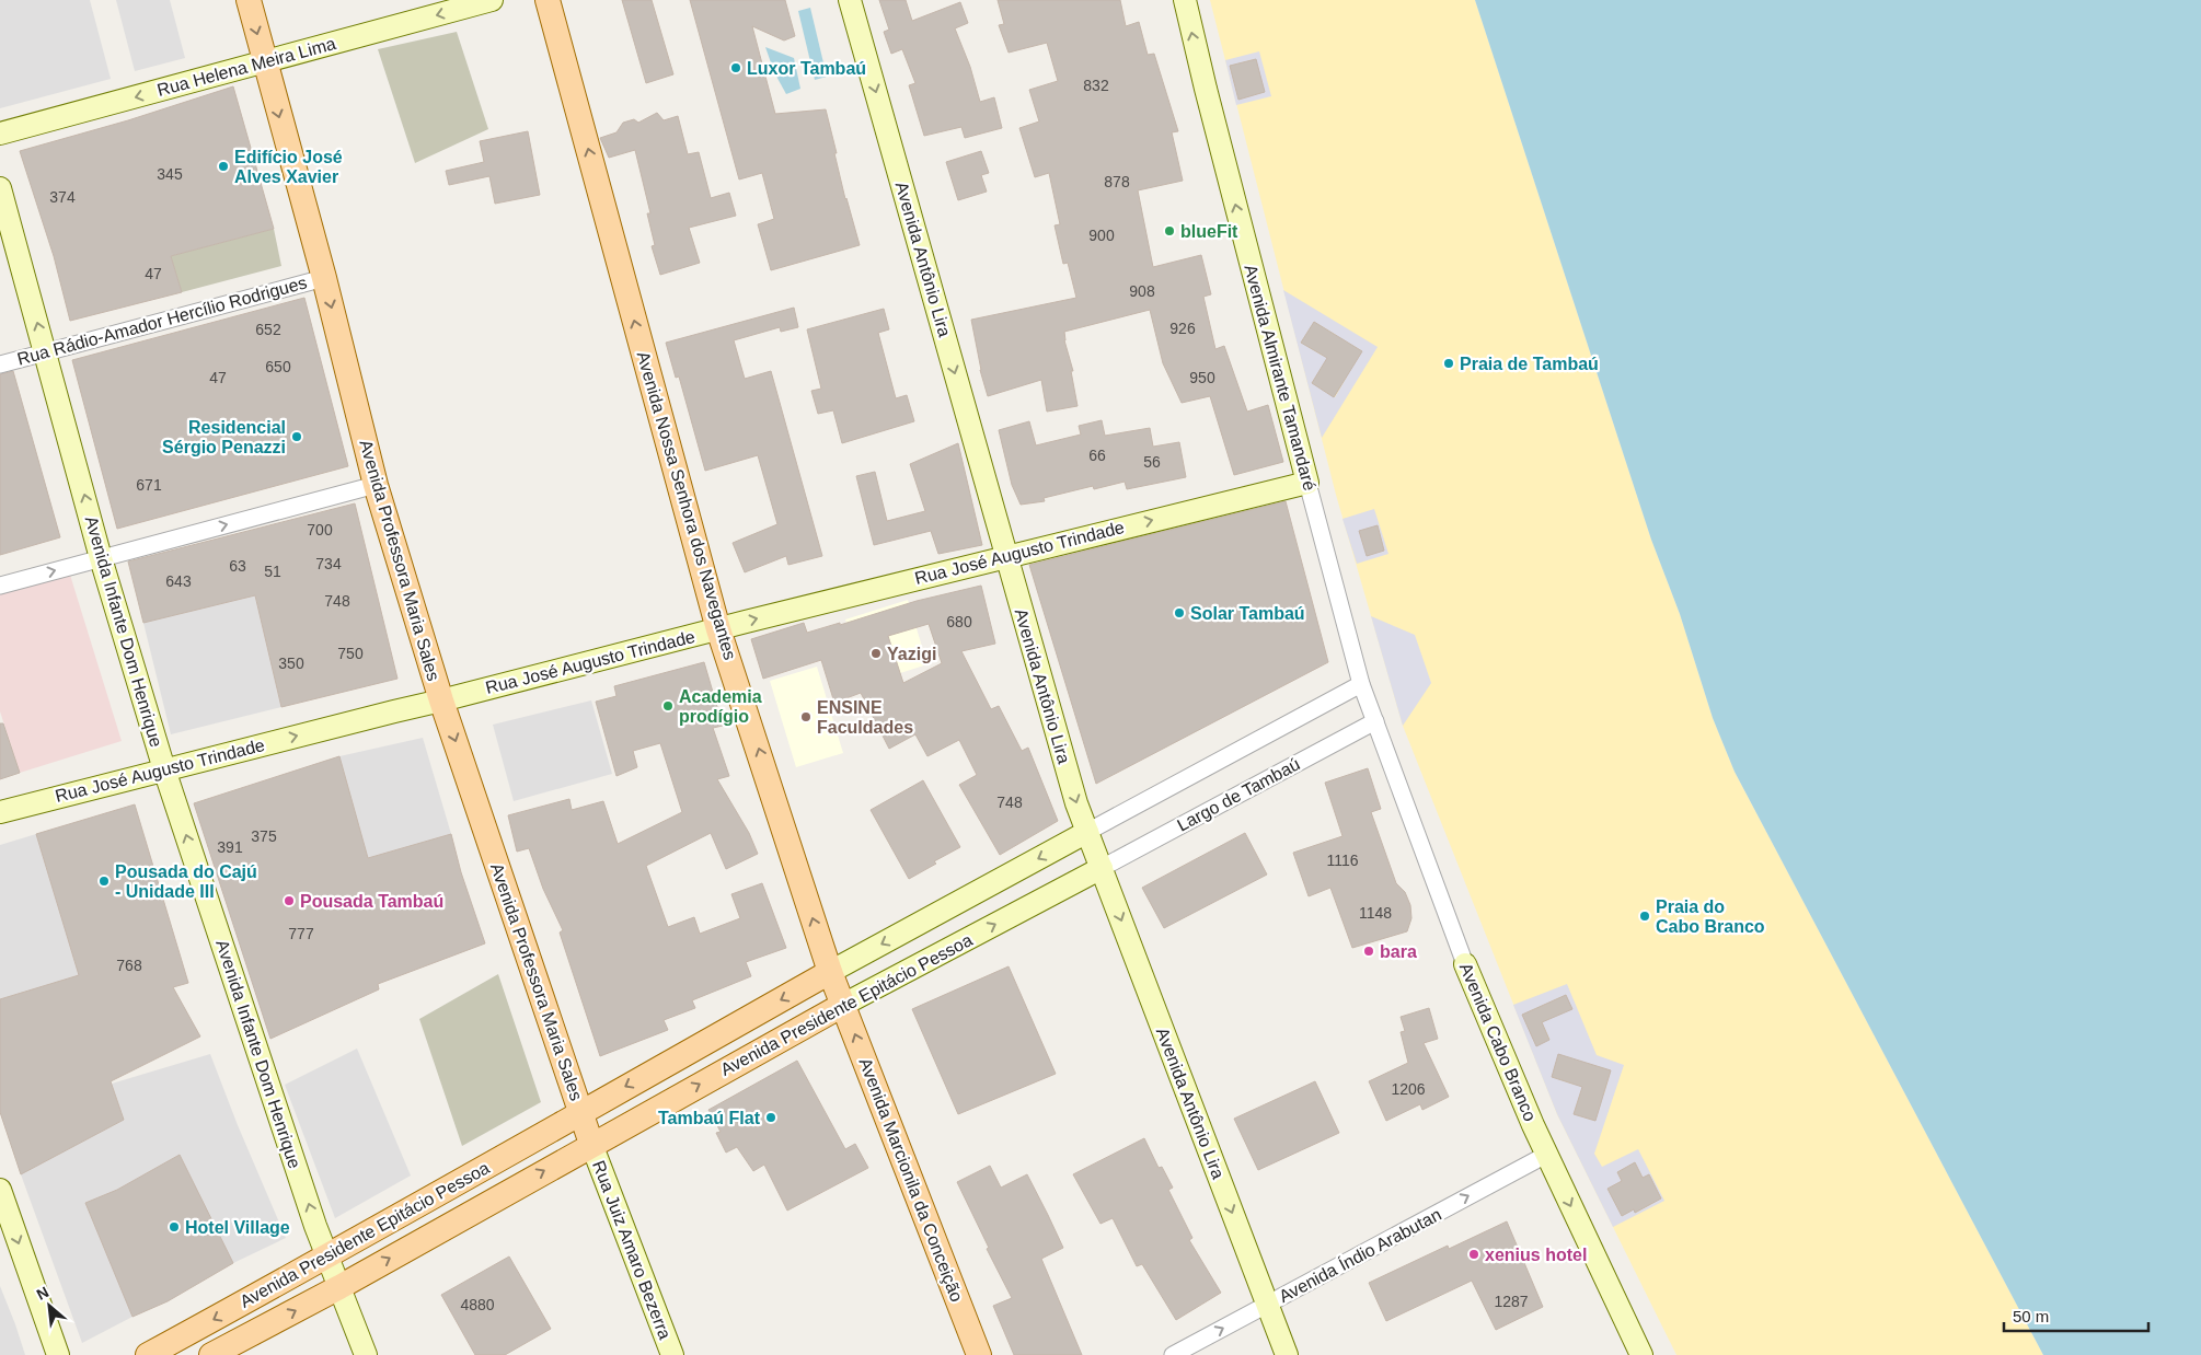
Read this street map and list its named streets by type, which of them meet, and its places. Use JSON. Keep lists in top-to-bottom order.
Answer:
{
  "streets": {
    "main road": [
      "Rua Helena Meira Lima",
      "Avenida Antônio Lira",
      "Avenida Almirante Tamandaré",
      "Avenida Nossa Senhora dos Navegantes",
      "Rua José Augusto Trindade",
      "Avenida Professora Maria Sales",
      "Avenida Infante Dom Henrique",
      "Avenida Presidente Epitácio Pessoa",
      "Avenida Cabo Branco",
      "Avenida Marcionila da Conceição",
      "Rua Juiz Amaro Bezerra"
    ],
    "street": ["Rua Rádio-Amador Hercílio Rodrigues", "Largo de Tambaú", "Avenida Índio Arabutan"]
  },
  "crossings": [
    ["Rua Helena Meira Lima", "Avenida Professora Maria Sales"],
    ["Avenida Antônio Lira", "Rua José Augusto Trindade"],
    ["Avenida Antônio Lira", "Largo de Tambaú"],
    ["Avenida Antônio Lira", "Avenida Presidente Epitácio Pessoa"],
    ["Avenida Antônio Lira", "Avenida Índio Arabutan"],
    ["Rua Rádio-Amador Hercílio Rodrigues", "Avenida Professora Maria Sales"],
    ["Rua Rádio-Amador Hercílio Rodrigues", "Avenida Infante Dom Henrique"],
    ["Avenida Almirante Tamandaré", "Rua José Augusto Trindade"],
    ["Avenida Almirante Tamandaré", "Largo de Tambaú"],
    ["Avenida Almirante Tamandaré", "Avenida Cabo Branco"],
    ["Avenida Nossa Senhora dos Navegantes", "Rua José Augusto Trindade"],
    ["Avenida Nossa Senhora dos Navegantes", "Avenida Presidente Epitácio Pessoa"],
    ["Avenida Nossa Senhora dos Navegantes", "Avenida Marcionila da Conceição"],
    ["Rua José Augusto Trindade", "Avenida Professora Maria Sales"],
    ["Rua José Augusto Trindade", "Avenida Infante Dom Henrique"],
    ["Avenida Professora Maria Sales", "Avenida Presidente Epitácio Pessoa"],
    ["Avenida Infante Dom Henrique", "Avenida Presidente Epitácio Pessoa"],
    ["Largo de Tambaú", "Avenida Presidente Epitácio Pessoa"],
    ["Largo de Tambaú", "Avenida Cabo Branco"],
    ["Avenida Presidente Epitácio Pessoa", "Avenida Marcionila da Conceição"],
    ["Avenida Presidente Epitácio Pessoa", "Rua Juiz Amaro Bezerra"],
    ["Avenida Cabo Branco", "Avenida Índio Arabutan"]
  ],
  "one_way": [
    "Rua Helena Meira Lima",
    "Avenida Antônio Lira",
    "Avenida Almirante Tamandaré",
    "Avenida Nossa Senhora dos Navegantes",
    "Rua José Augusto Trindade",
    "Avenida Professora Maria Sales",
    "Avenida Infante Dom Henrique",
    "Avenida Marcionila da Conceição",
    "Avenida Índio Arabutan"
  ],
  "places": [
    "Luxor Tambaú",
    "Edifício José Alves Xavier",
    "blueFit",
    "Praia de Tambaú",
    "Residencial Sérgio Penazzi",
    "Solar Tambaú",
    "Yazigi",
    "Academia prodígio",
    "ENSINE Faculdades",
    "Pousada do Cajú - Unidade III",
    "Pousada Tambaú",
    "Praia do Cabo Branco",
    "bara",
    "Tambaú Flat",
    "Hotel Village",
    "xenius hotel"
  ],
  "house_numbers": [
    "832",
    "345",
    "878",
    "374",
    "900",
    "47",
    "908",
    "926",
    "652",
    "650",
    "47",
    "950",
    "66",
    "56",
    "671",
    "700",
    "734",
    "63",
    "51",
    "643",
    "748",
    "680",
    "750",
    "350",
    "748",
    "375",
    "391",
    "1116",
    "1148",
    "777",
    "768",
    "1206",
    "1287",
    "4880"
  ],
  "scale_bar": "50 m",
  "north": "top left"
}
